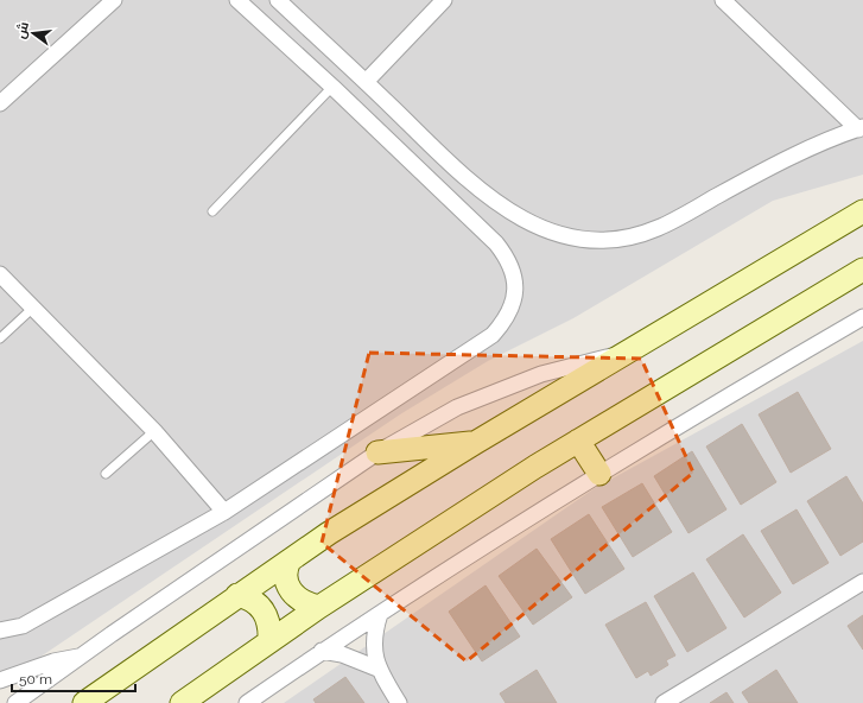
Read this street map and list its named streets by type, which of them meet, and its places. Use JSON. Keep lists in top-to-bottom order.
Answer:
{
  "scale_bar": "50 m",
  "north": "left"
}
